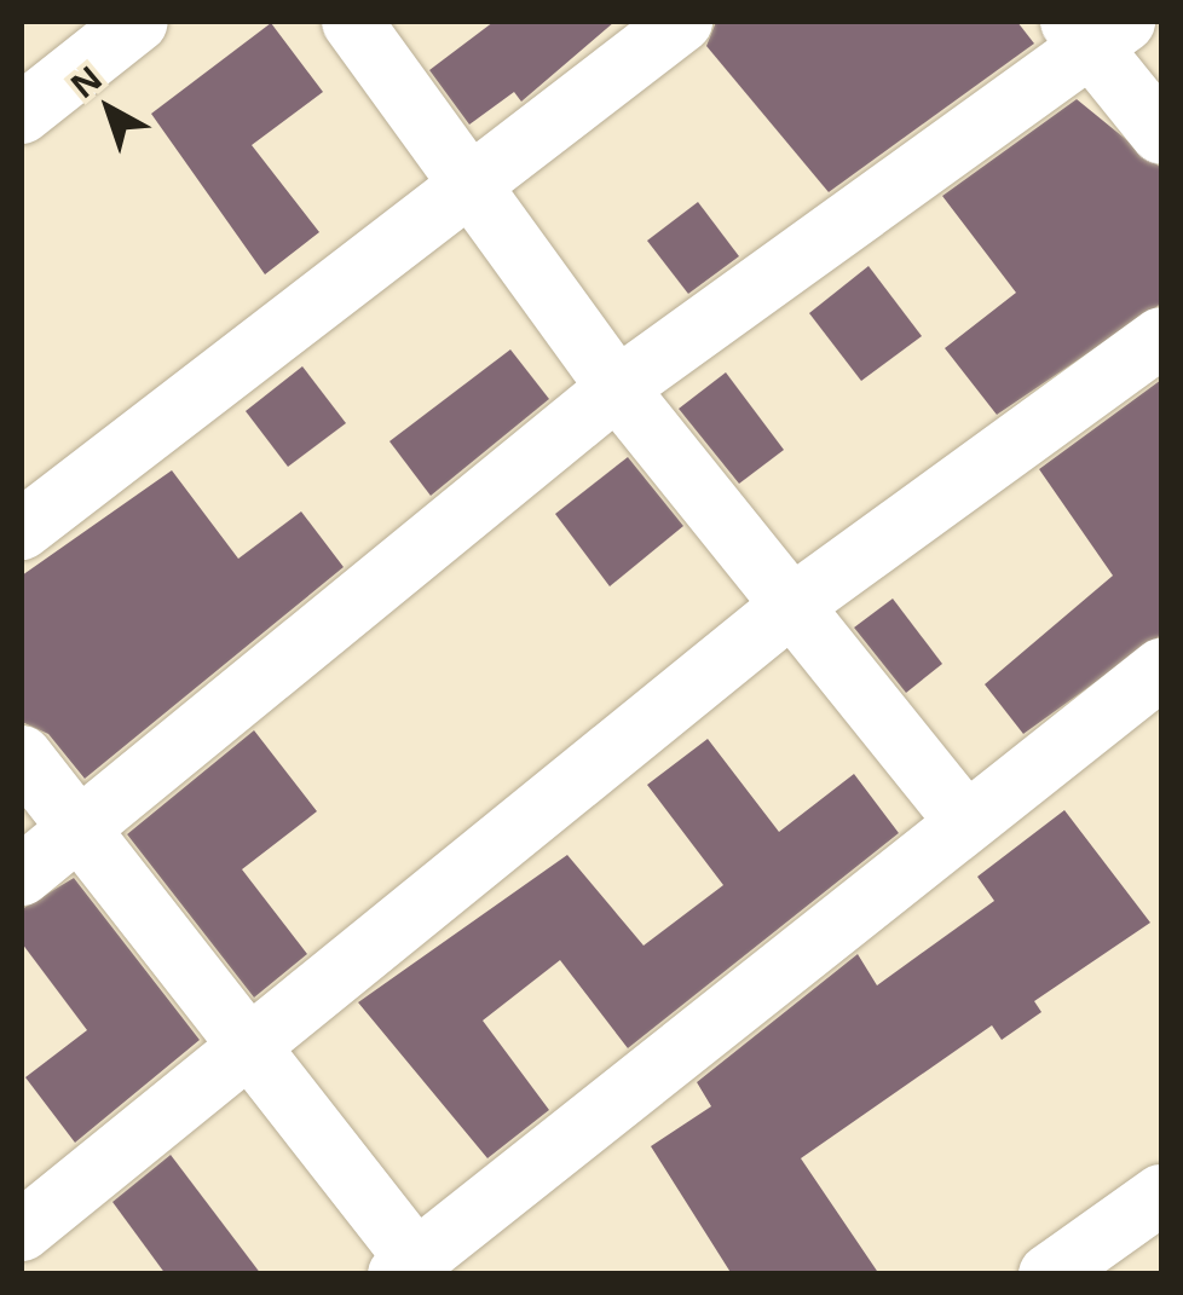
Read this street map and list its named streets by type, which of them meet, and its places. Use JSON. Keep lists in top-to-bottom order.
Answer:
{
  "north": "top left"
}
